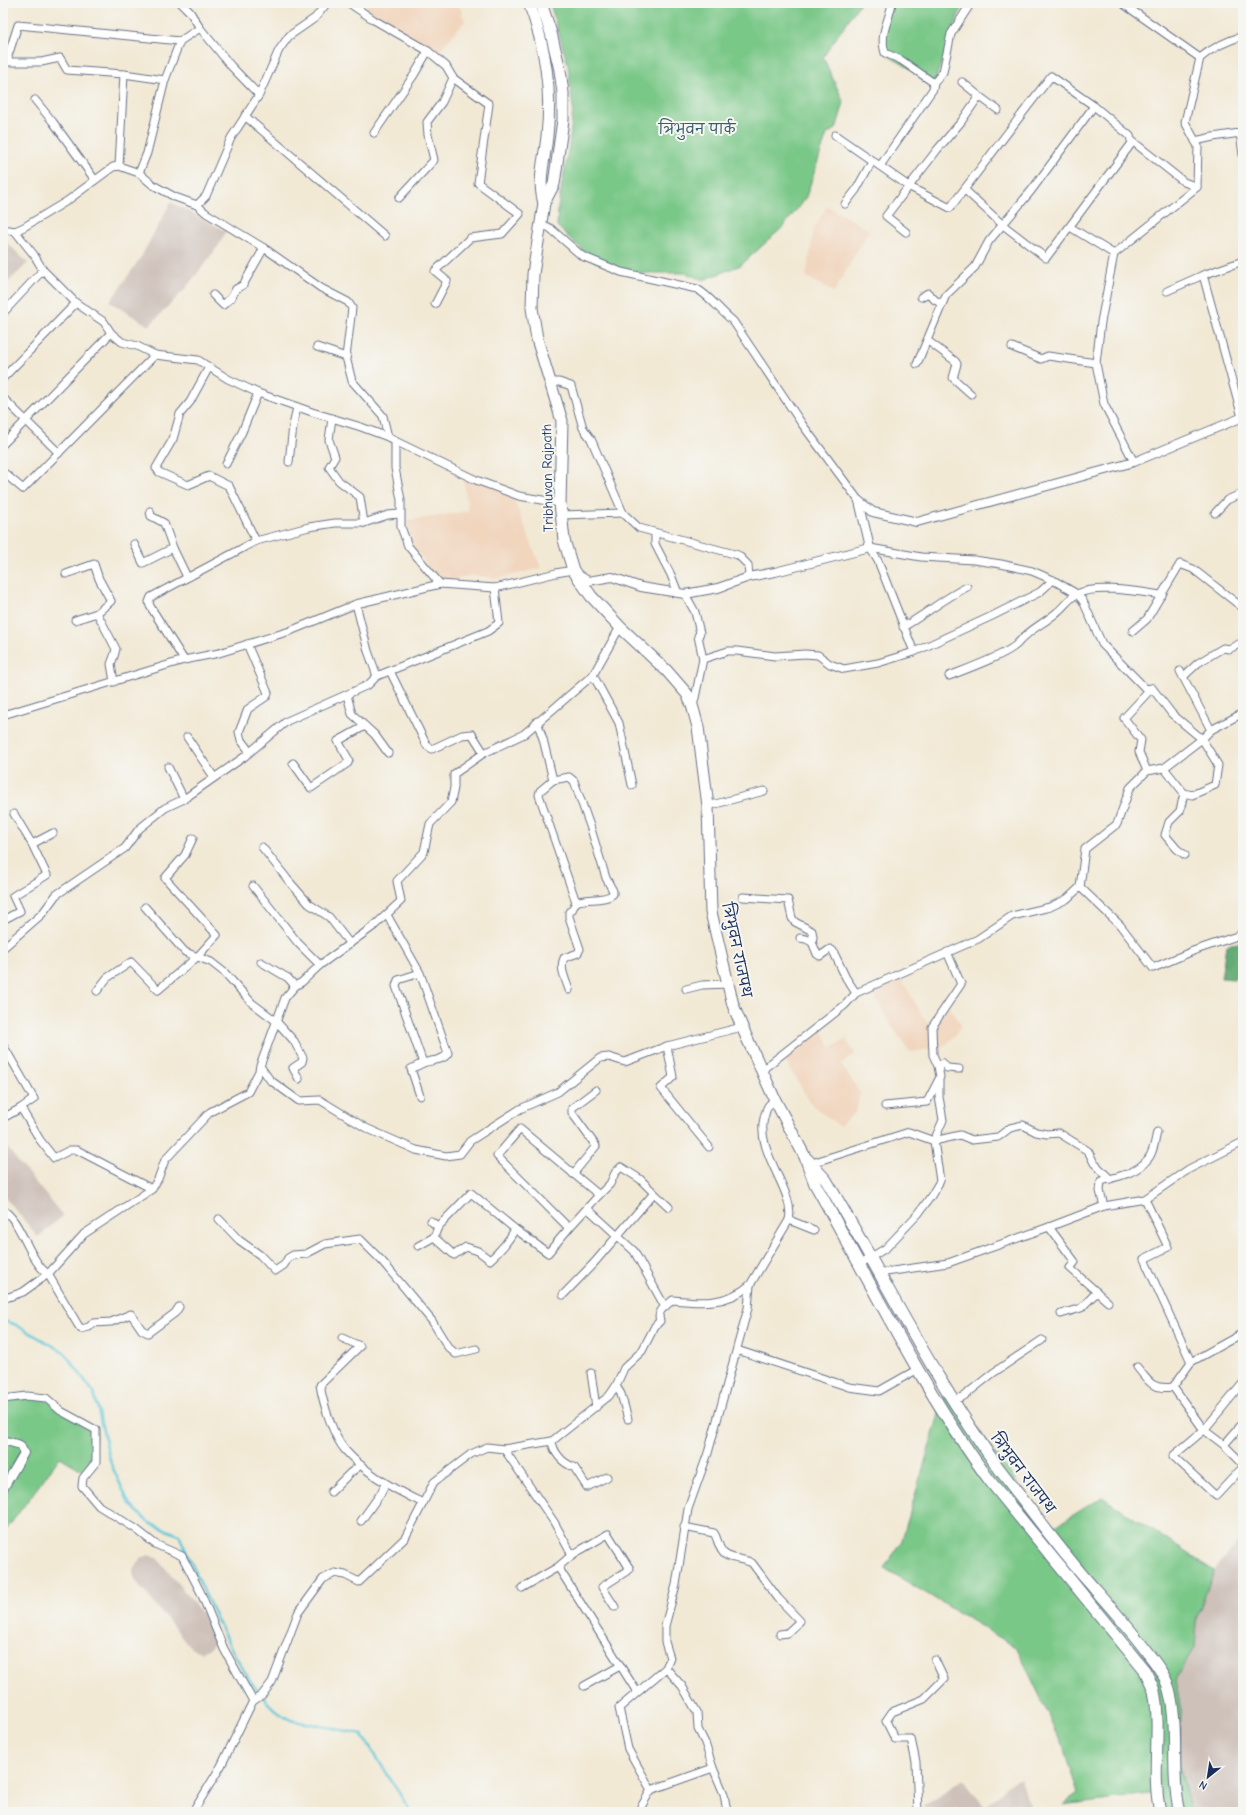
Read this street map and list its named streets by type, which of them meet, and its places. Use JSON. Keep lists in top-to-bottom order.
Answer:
{
  "streets": {
    "highway": ["Tribhuvan Rajpath", "त्रिभुवन राजपथ"]
  },
  "crossings": [
    ["Tribhuvan Rajpath", "त्रिभुवन राजपथ"]
  ],
  "parks": ["त्रिभुवन पार्क"],
  "north": "bottom left"
}
